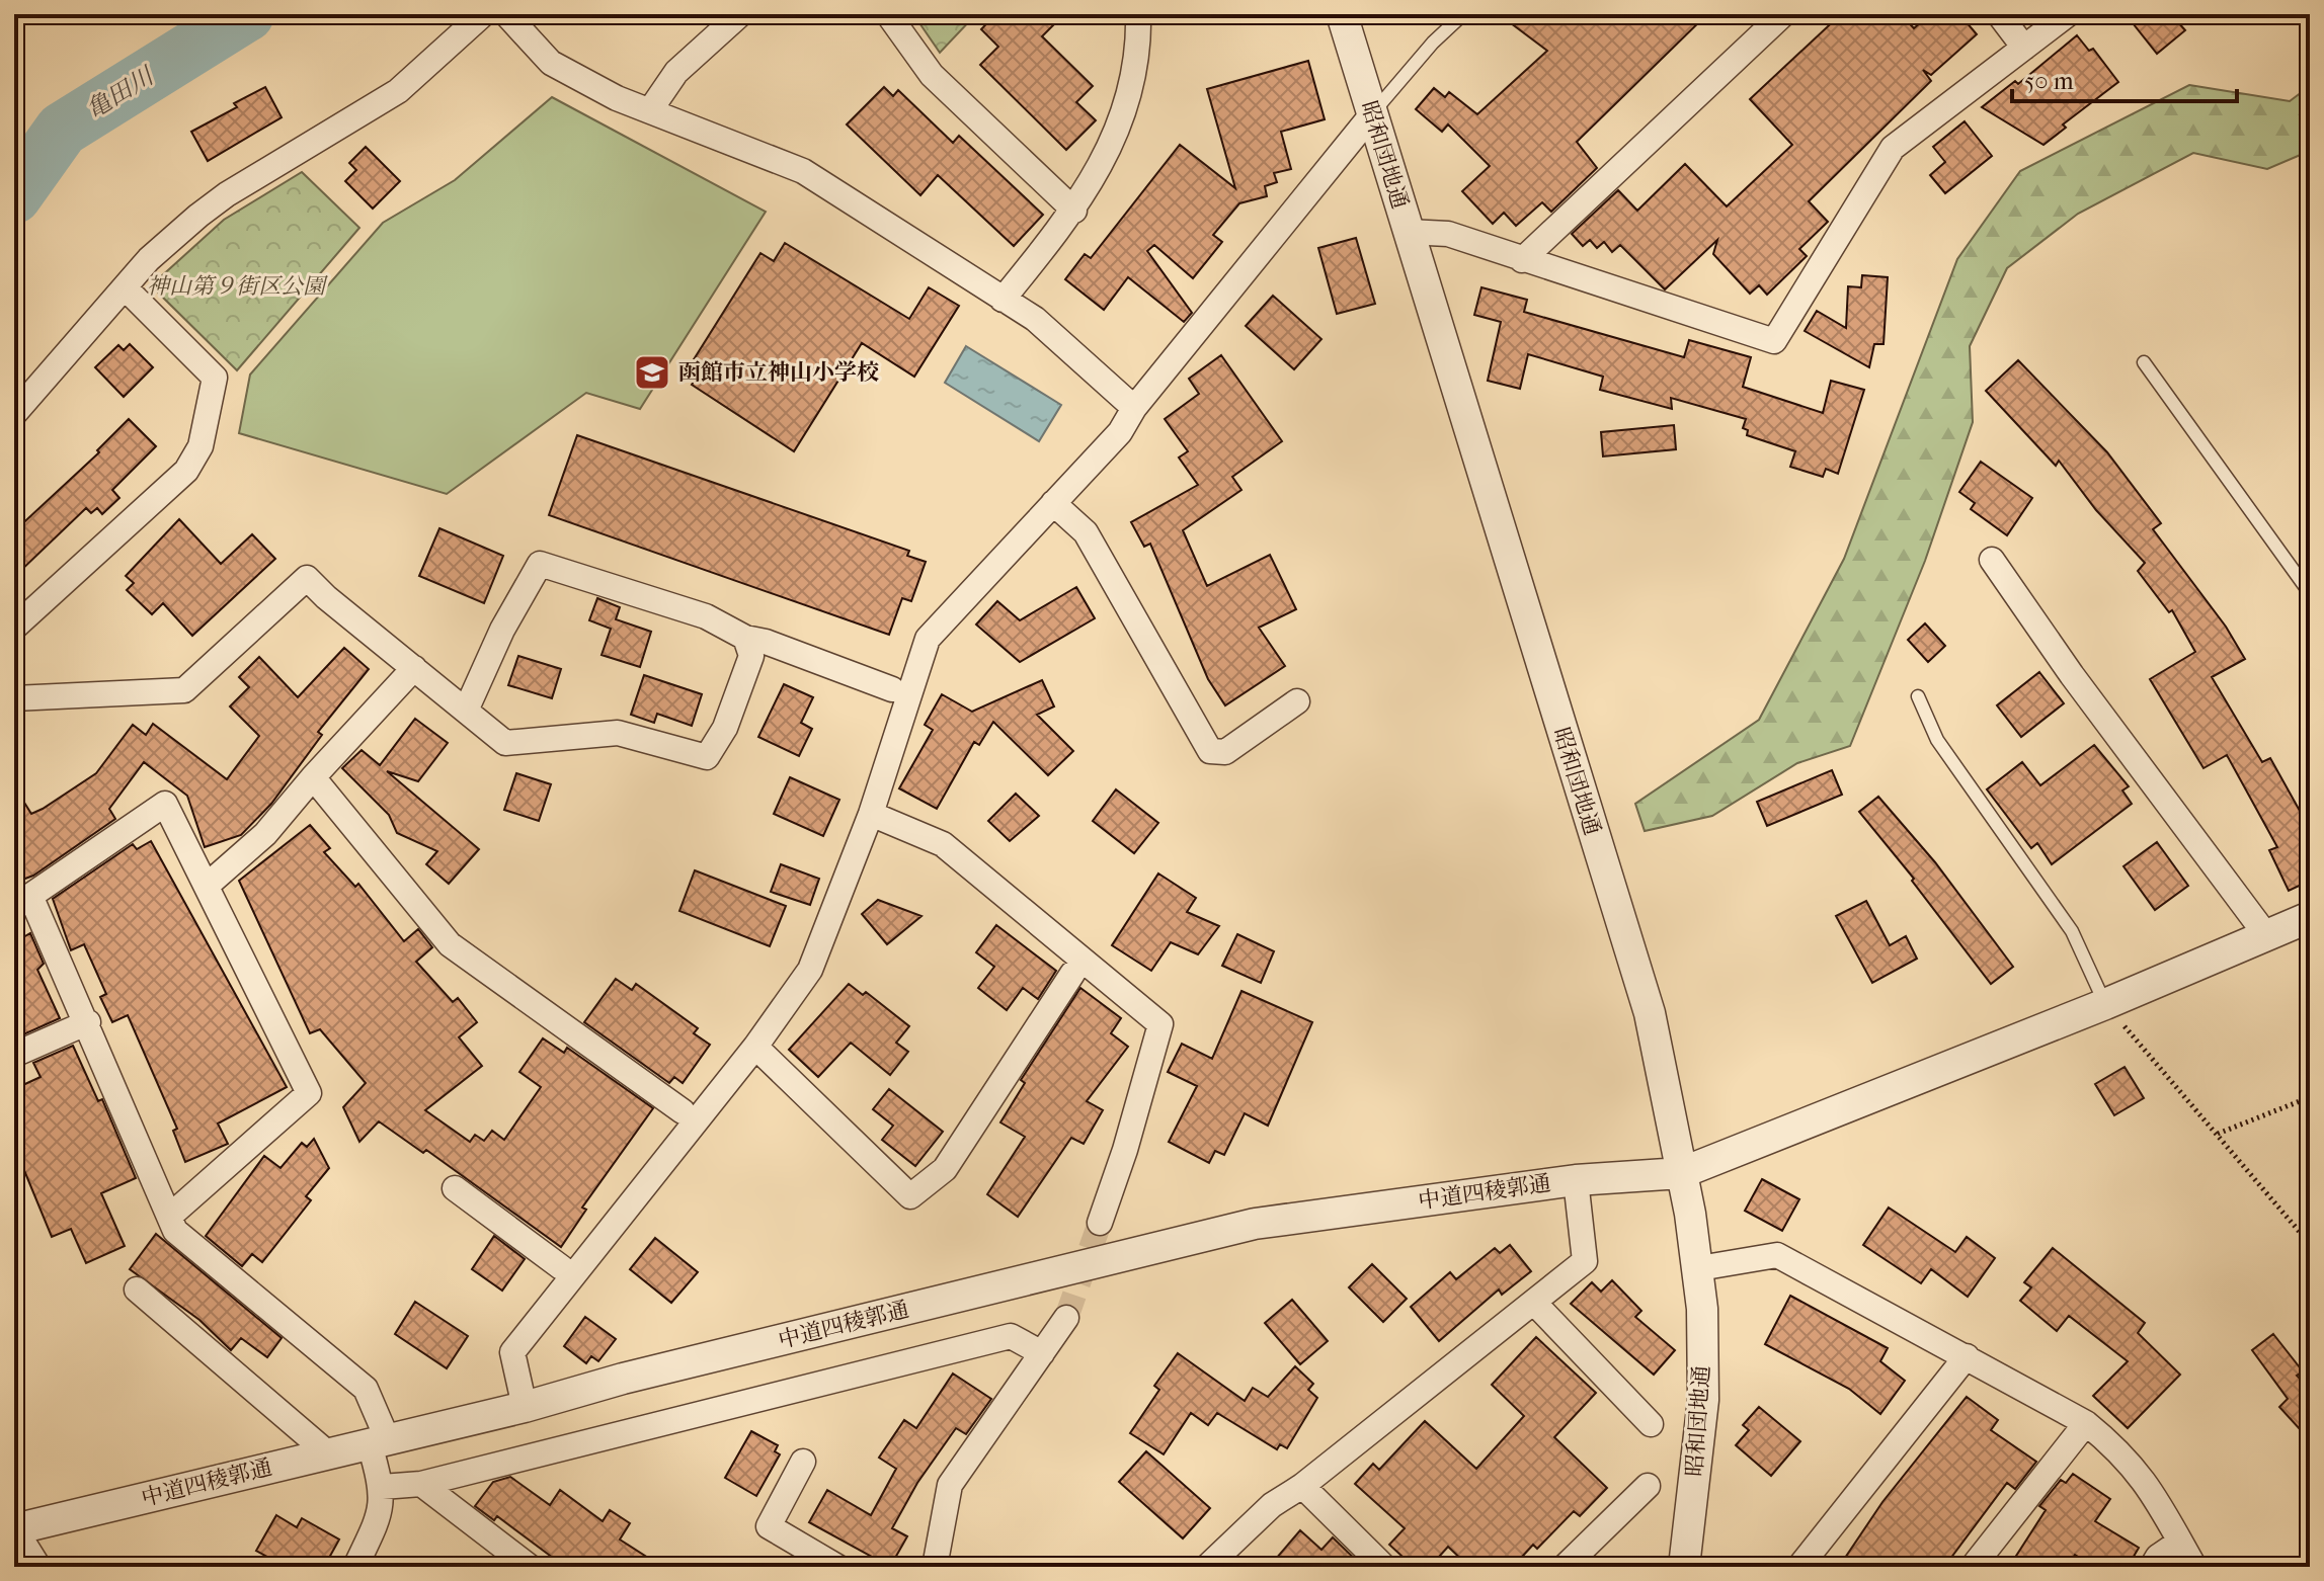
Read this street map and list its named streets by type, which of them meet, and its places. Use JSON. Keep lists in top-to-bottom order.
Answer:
{
  "streets": {
    "street": ["昭和団地通", "中道四稜郭通"]
  },
  "crossings": [
    ["昭和団地通", "中道四稜郭通"]
  ],
  "water": ["亀田川"],
  "parks": ["神山第９街区公園"],
  "places": {
    "school or university": ["函館市立神山小学校"]
  },
  "scale_bar": "50 m"
}
